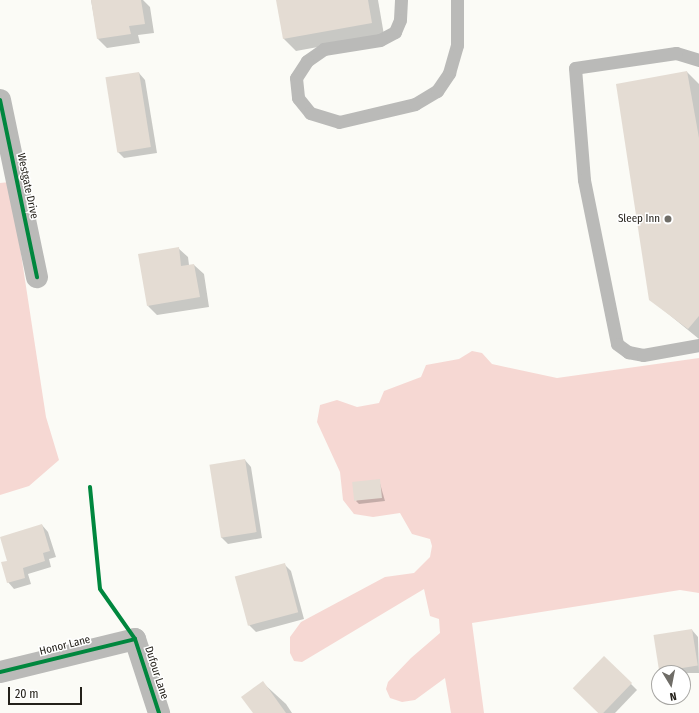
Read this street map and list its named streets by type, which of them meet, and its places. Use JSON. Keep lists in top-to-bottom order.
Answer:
{
  "streets": {
    "street": ["Westgate Drive", "Honor Lane", "Dufour Lane"]
  },
  "crossings": [
    ["Honor Lane", "Dufour Lane"]
  ],
  "places": ["Sleep Inn"],
  "scale_bar": "20 m",
  "north": "bottom"
}
